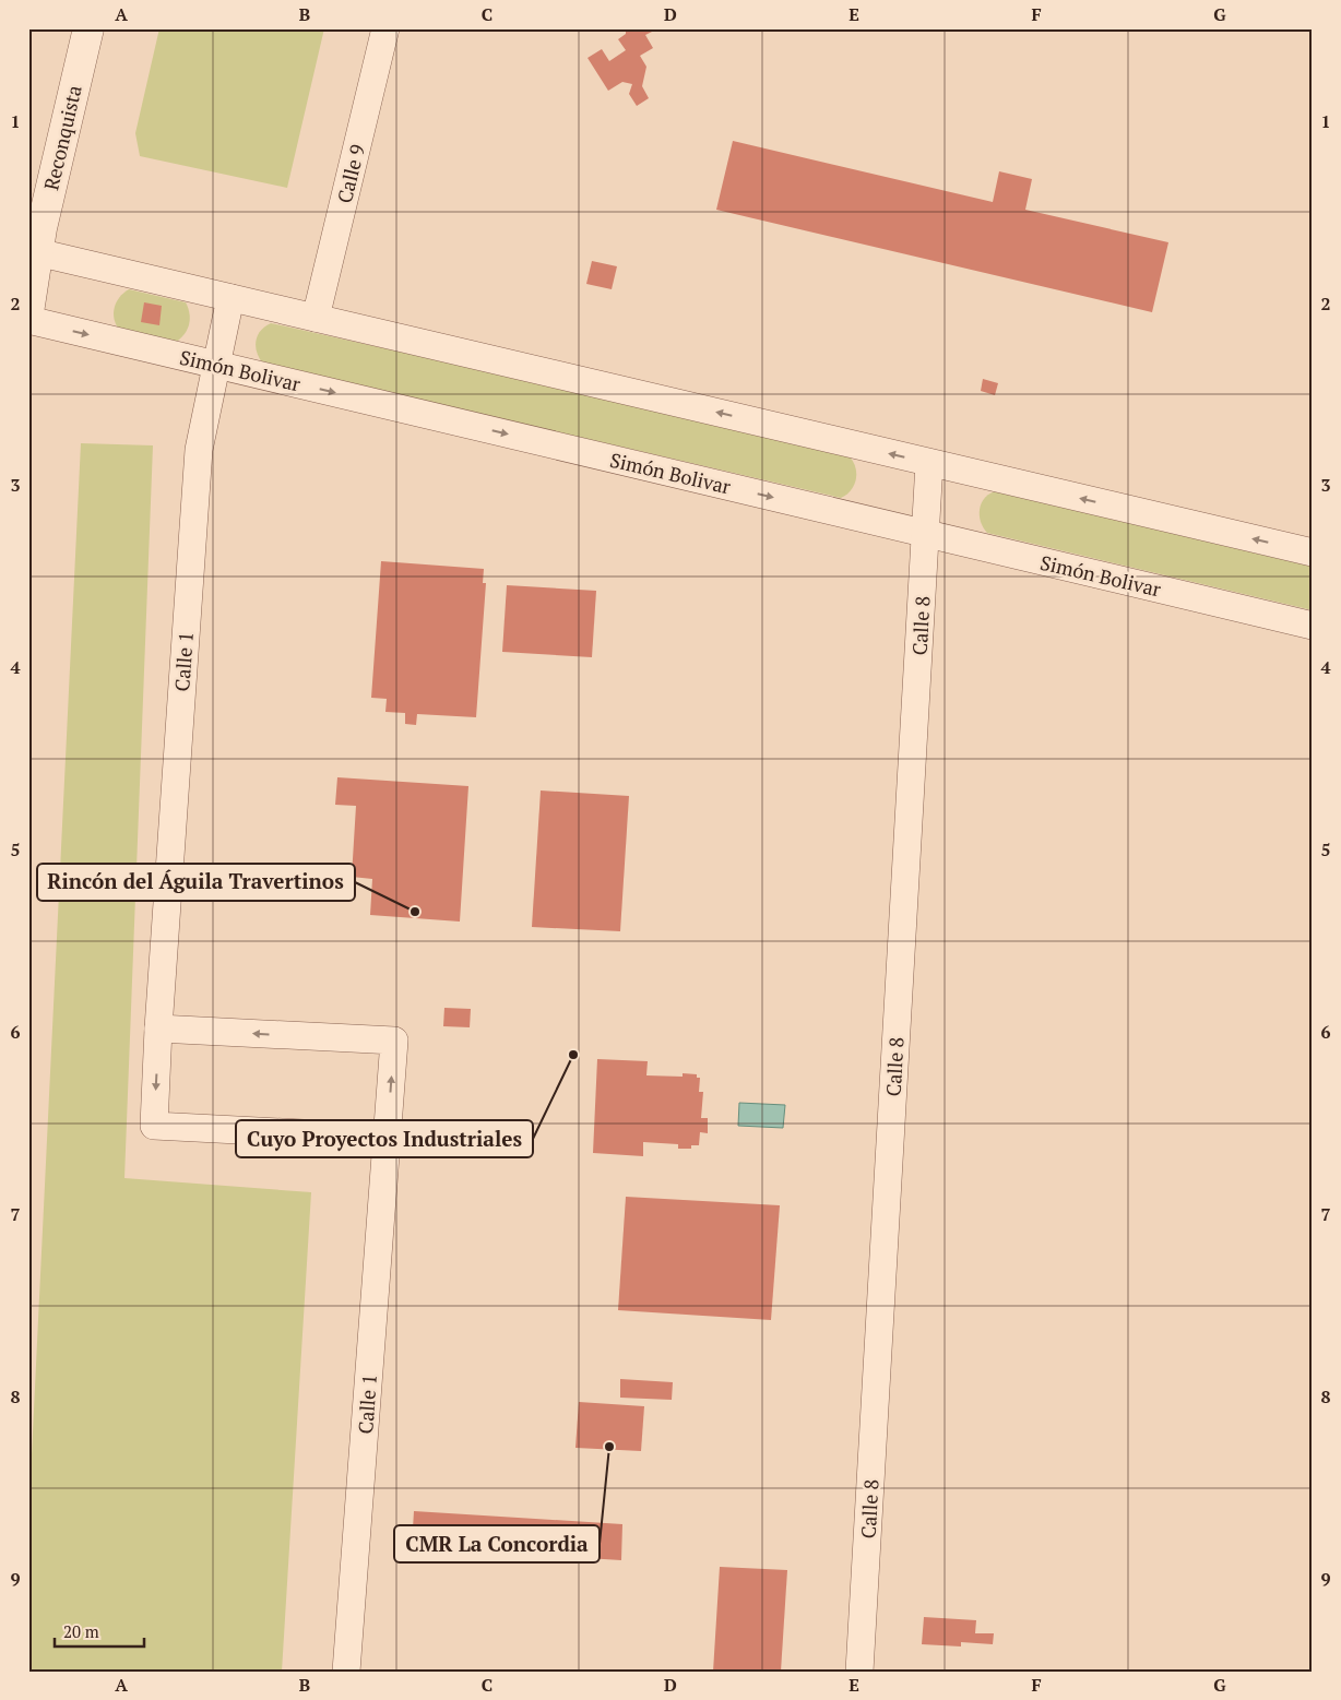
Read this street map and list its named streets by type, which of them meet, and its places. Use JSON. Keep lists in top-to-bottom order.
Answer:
{
  "streets": {
    "street": [
      "Reconquista",
      "Calle 9",
      "Simón Bolivar",
      "Calle 8",
      "Calle 1"
    ]
  },
  "crossings": [
    ["Simón Bolivar", "Calle 8"],
    ["Simón Bolivar", "Calle 1"]
  ],
  "places": ["Rincón del Águila Travertinos", "Cuyo Proyectos Industriales", "CMR La Concordia"],
  "scale_bar": "20 m",
  "grid": {
    "columns": [
      "A",
      "B",
      "C",
      "D",
      "E",
      "F",
      "G"
    ],
    "rows": [
      "1",
      "2",
      "3",
      "4",
      "5",
      "6",
      "7",
      "8",
      "9"
    ]
  }
}
